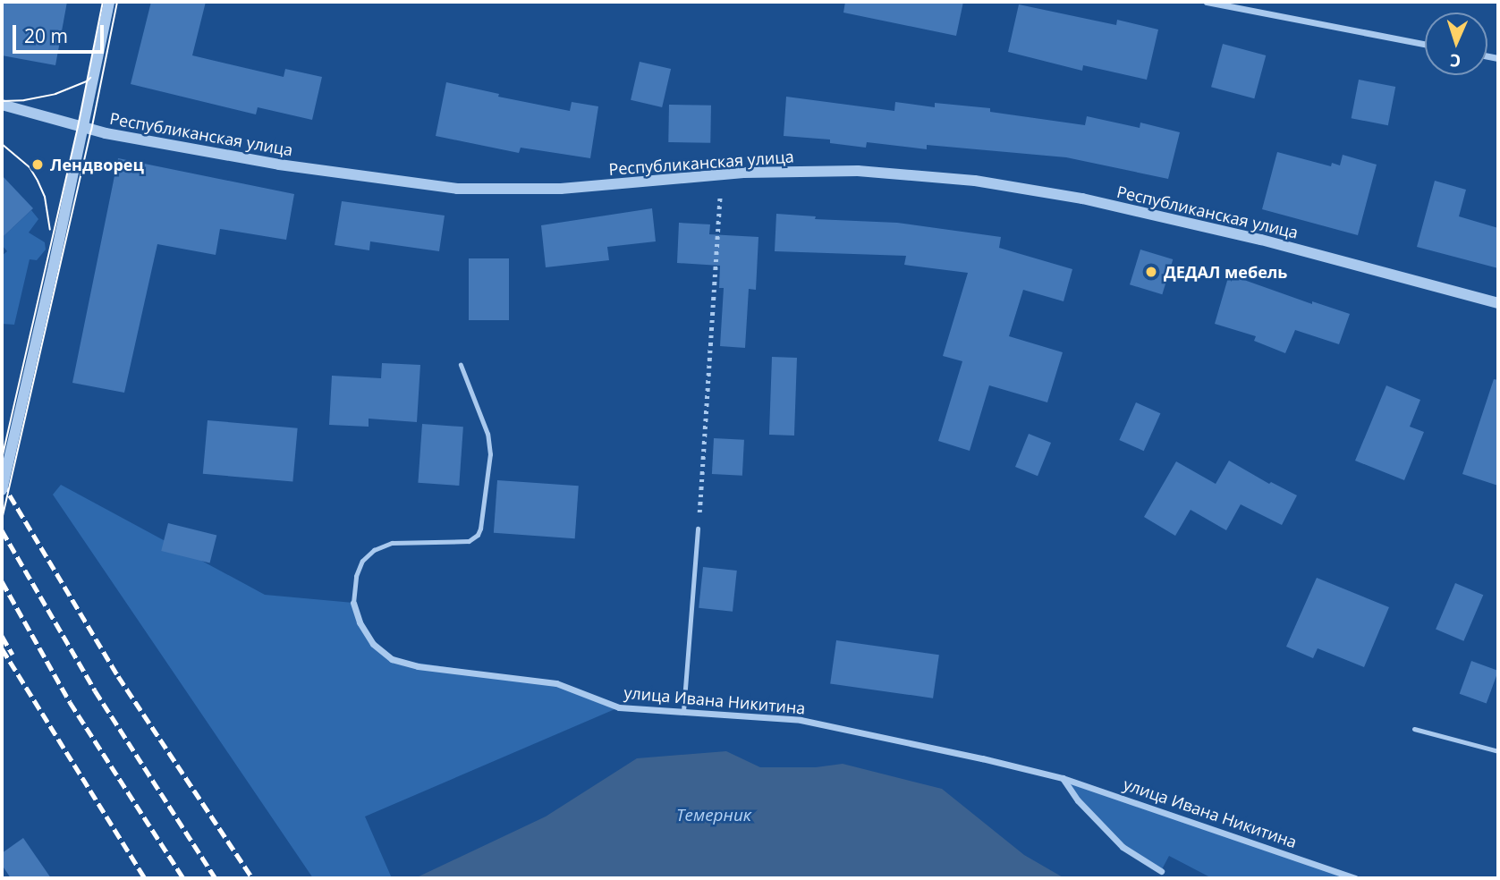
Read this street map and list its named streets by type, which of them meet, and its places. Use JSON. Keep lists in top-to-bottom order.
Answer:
{
  "streets": {
    "street": ["Республиканская улица", "улица Ивана Никитина"]
  },
  "water": ["Темерник"],
  "places": ["Лендворец", "ДЕДАЛ мебель"],
  "scale_bar": "20 m",
  "north": "bottom"
}
